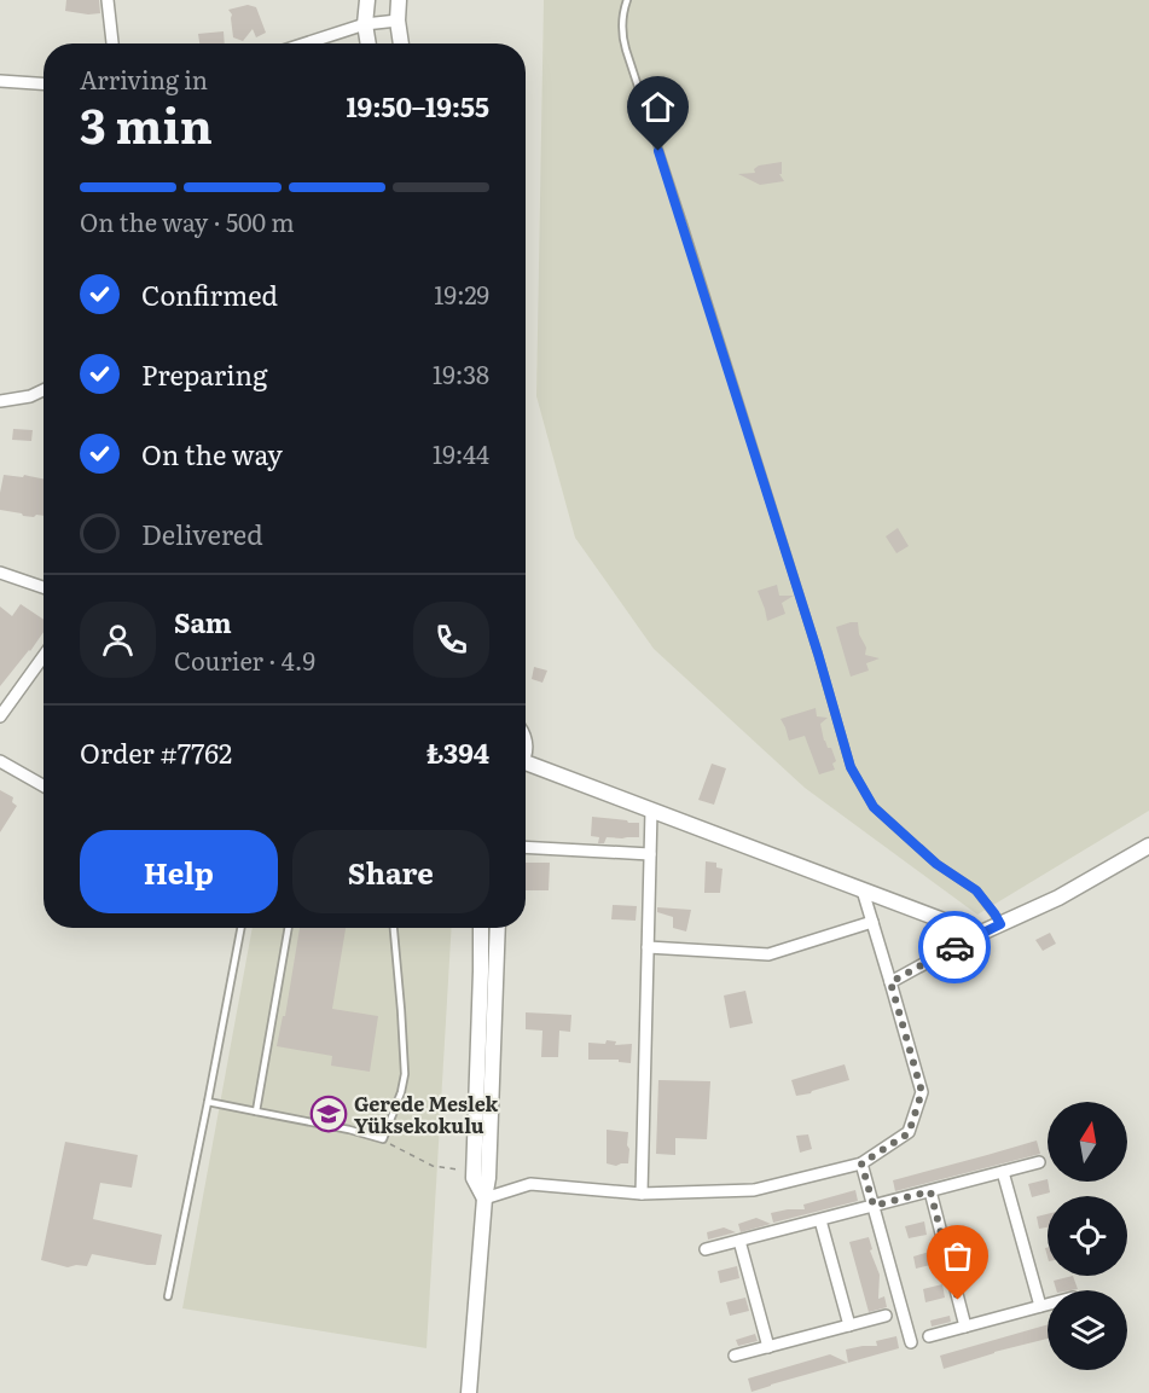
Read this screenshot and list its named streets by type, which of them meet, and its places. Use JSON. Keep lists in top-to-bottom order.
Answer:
{
  "places": {
    "school or university": ["Gerede Meslek Yüksekokulu"]
  },
  "north": "top",
  "page": {
    "heading": ["3 min", "Arriving in", "19:50–19:55"],
    "panel": [
      "Sam",
      "Courier · 4.9",
      "Order #7762",
      "₺394"
    ],
    "bar": "On the way · 500 m",
    "list": [
      ["Confirmed", "19:29"],
      ["Preparing", "19:38"],
      ["On the way", "19:44"],
      "Delivered"
    ],
    "buttons": ["Help", "Share"]
  }
}
